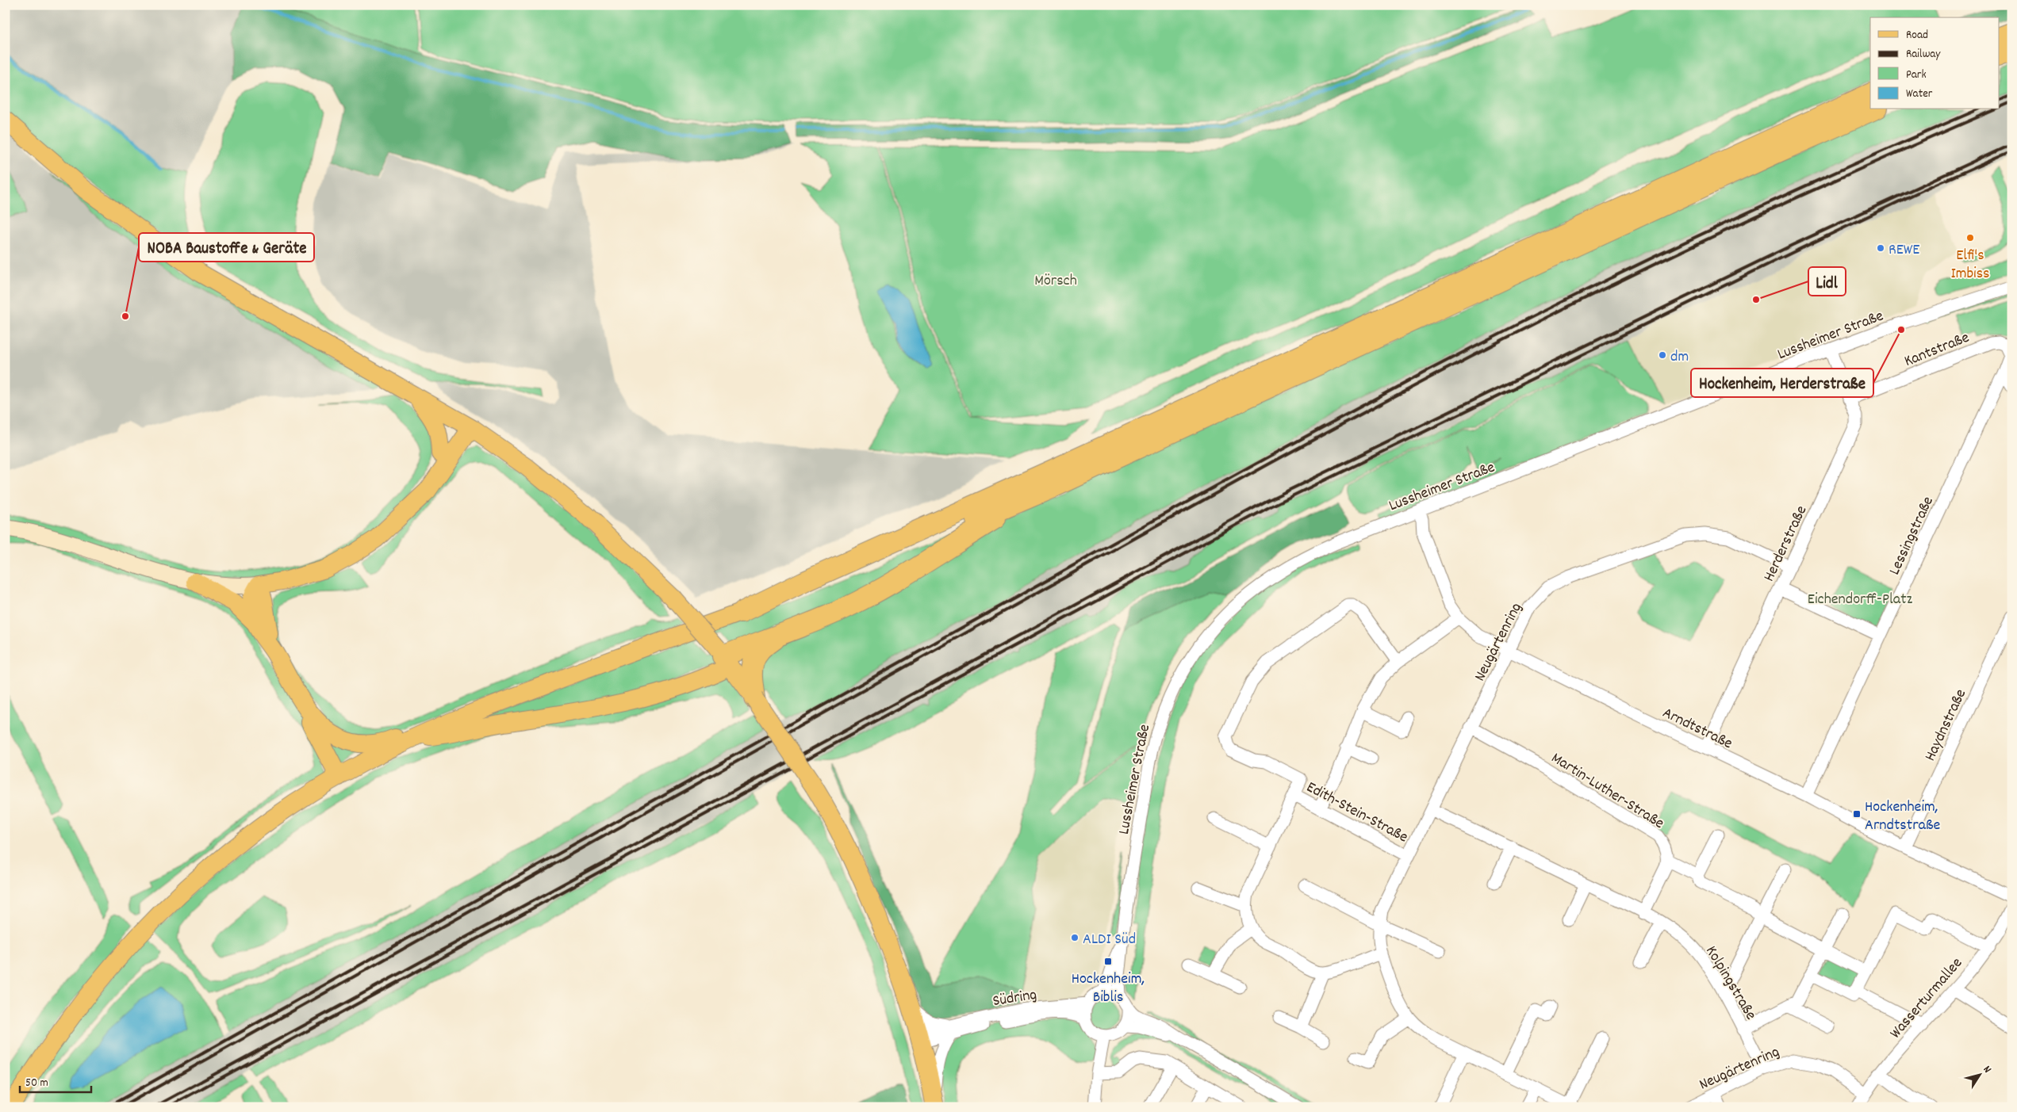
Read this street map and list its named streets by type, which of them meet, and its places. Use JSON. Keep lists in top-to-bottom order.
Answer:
{
  "streets": {
    "street": [
      "Lussheimer Straße",
      "Kantstraße",
      "Lessingstraße",
      "Herderstraße",
      "Neugärtenring",
      "Haydnstraße",
      "Arndtstraße",
      "Martin-Luther-Straße",
      "Edith-Stein-Straße",
      "Kolpingstraße",
      "Südring",
      "Wasserturmallee"
    ]
  },
  "crossings": [
    ["Lussheimer Straße", "Herderstraße"],
    ["Lussheimer Straße", "Arndtstraße"],
    ["Lussheimer Straße", "Südring"],
    ["Kantstraße", "Lessingstraße"],
    ["Kantstraße", "Herderstraße"],
    ["Lessingstraße", "Arndtstraße"],
    ["Herderstraße", "Neugärtenring"],
    ["Herderstraße", "Arndtstraße"],
    ["Neugärtenring", "Arndtstraße"],
    ["Neugärtenring", "Martin-Luther-Straße"],
    ["Neugärtenring", "Edith-Stein-Straße"],
    ["Neugärtenring", "Kolpingstraße"],
    ["Neugärtenring", "Wasserturmallee"],
    ["Haydnstraße", "Arndtstraße"]
  ],
  "parks": ["Mörsch", "Eichendorff-Platz"],
  "places": {
    "other": [
      "Elfi's Imbiss",
      "REWE",
      "Lidl",
      "NOBA Baustoffe & Geräte",
      "Hockenheim, Herderstraße",
      "dm",
      "ALDI Süd"
    ],
    "transit": ["Hockenheim, Arndtstraße", "Hockenheim, Biblis"]
  },
  "legend": [
    "Road",
    "Railway",
    "Park",
    "Water"
  ],
  "scale_bar": "50 m",
  "north": "top right"
}
